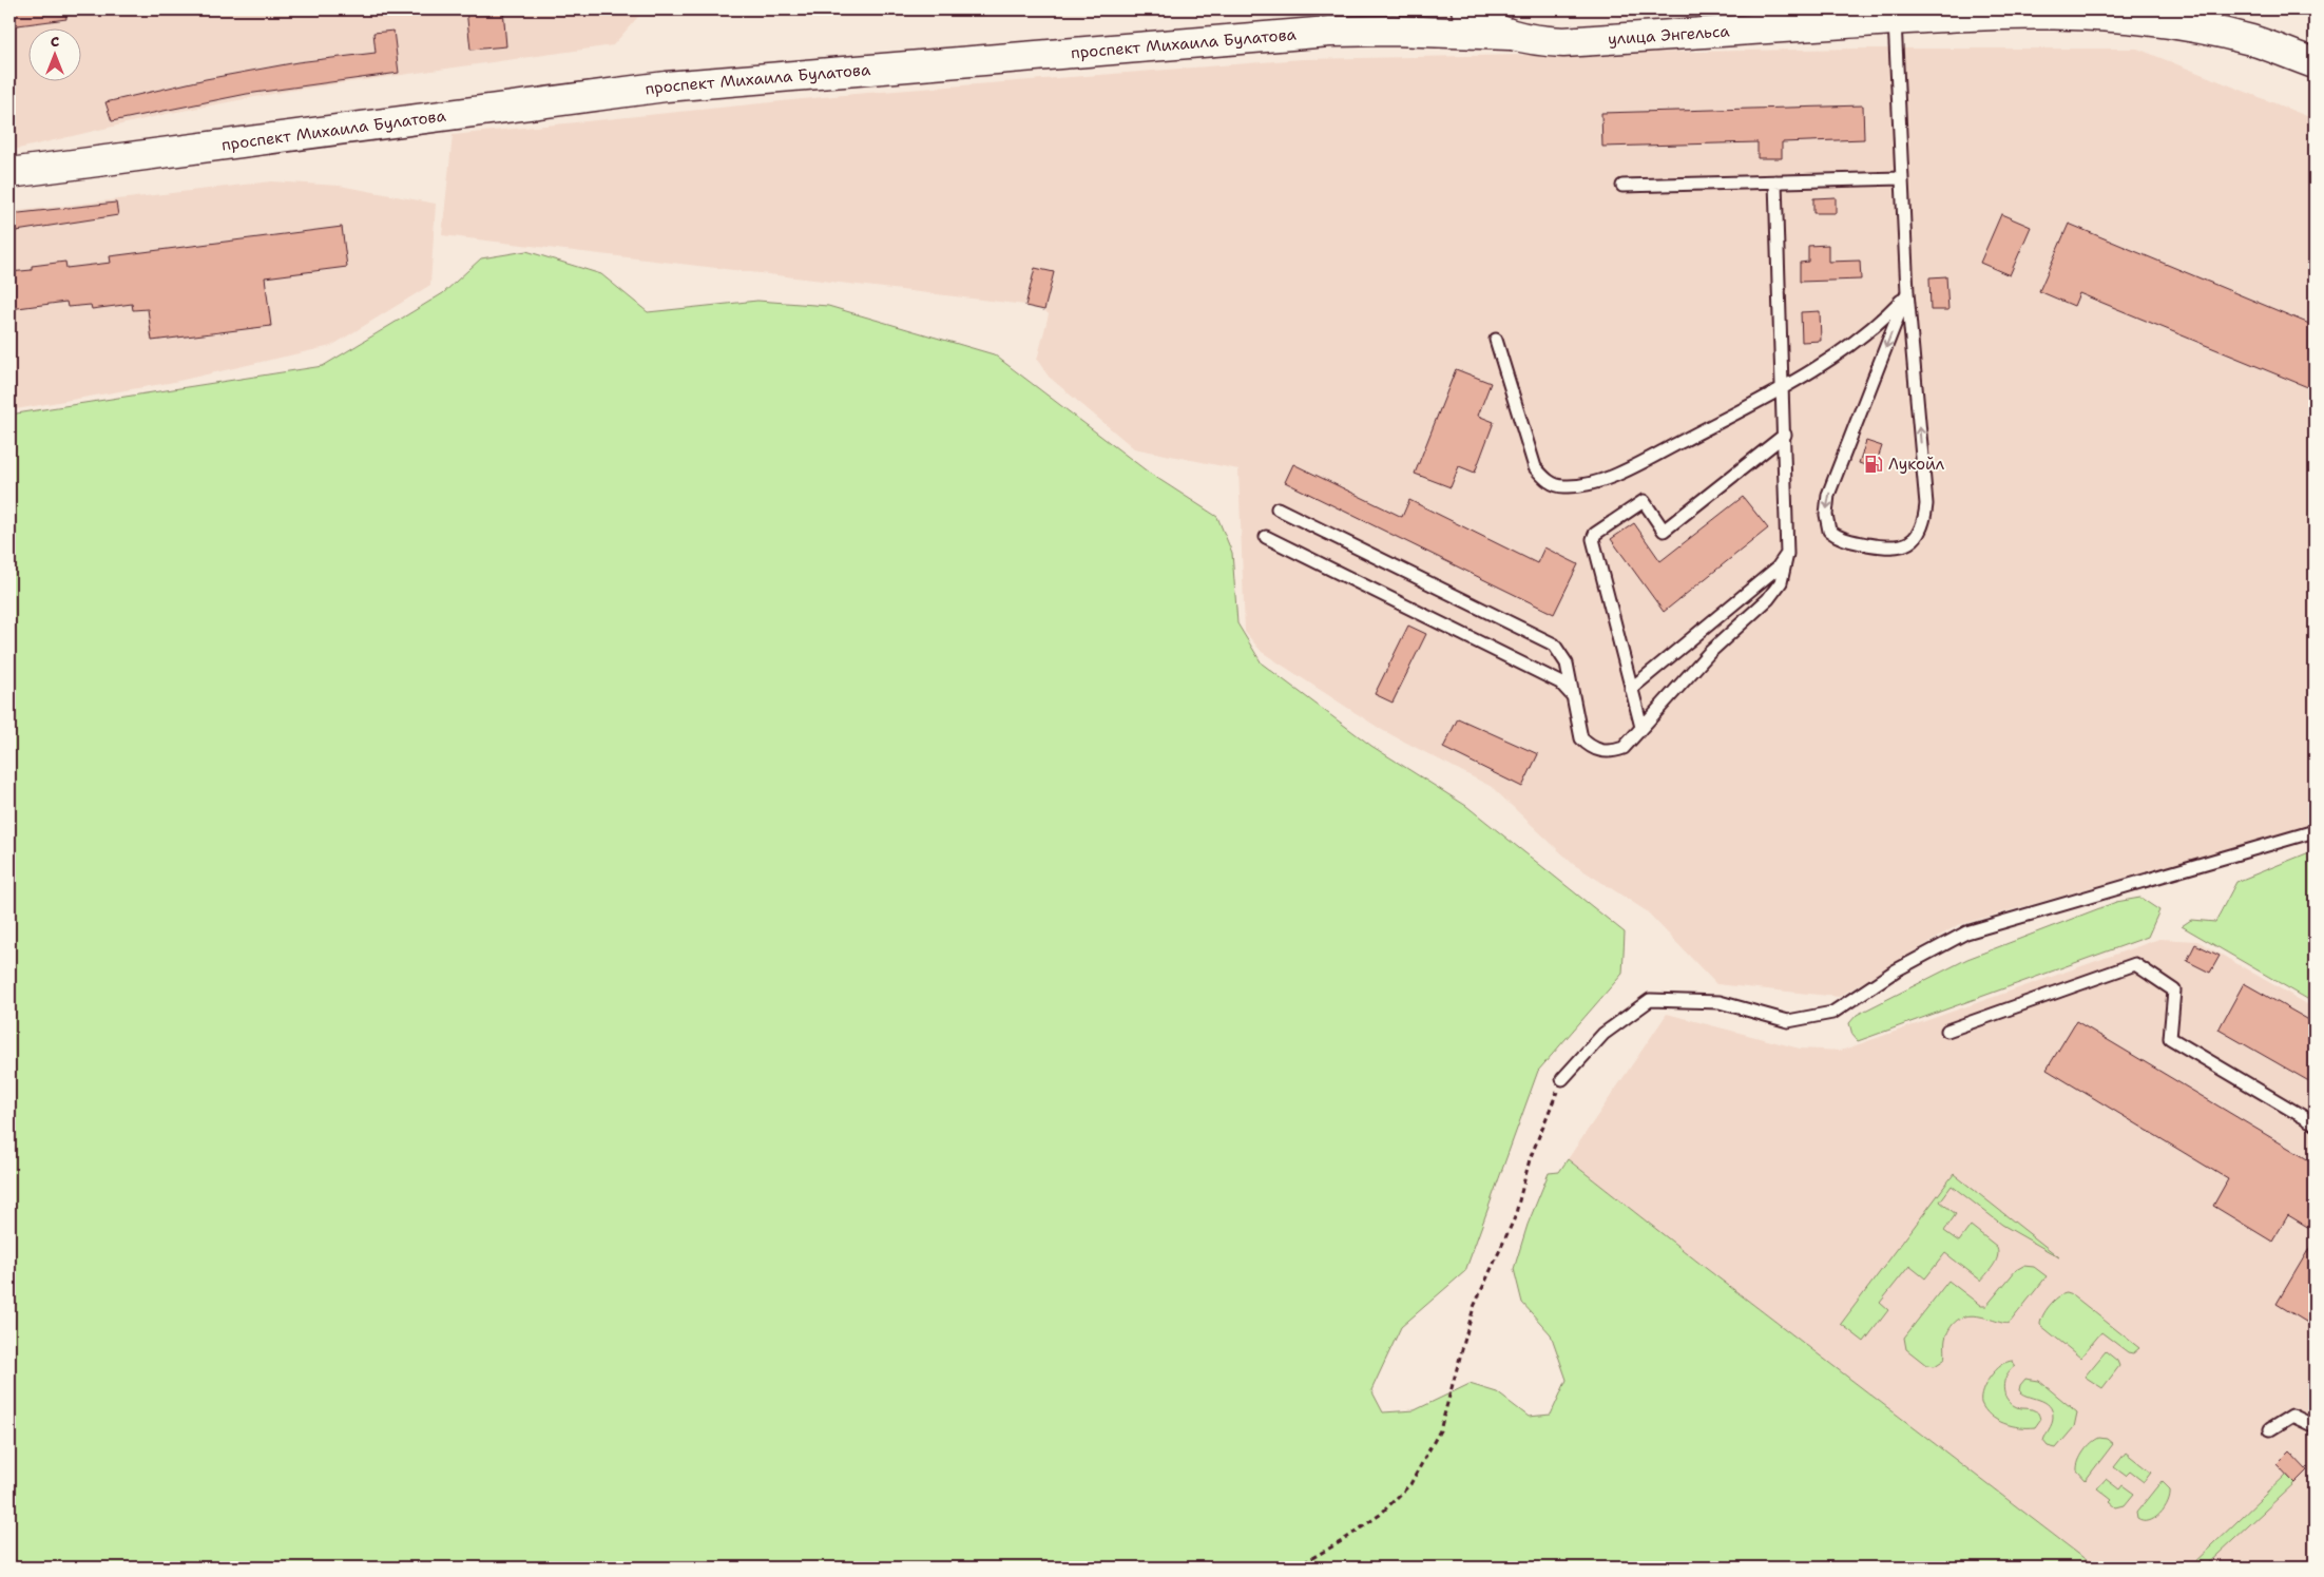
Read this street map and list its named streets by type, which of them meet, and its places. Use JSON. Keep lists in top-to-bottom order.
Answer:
{
  "streets": {
    "street": ["улица Энгельса", "проспект Михаила Булатова"]
  },
  "crossings": [
    ["улица Энгельса", "проспект Михаила Булатова"]
  ],
  "places": {
    "fuel station": ["Лукойл"]
  },
  "north": "top"
}
